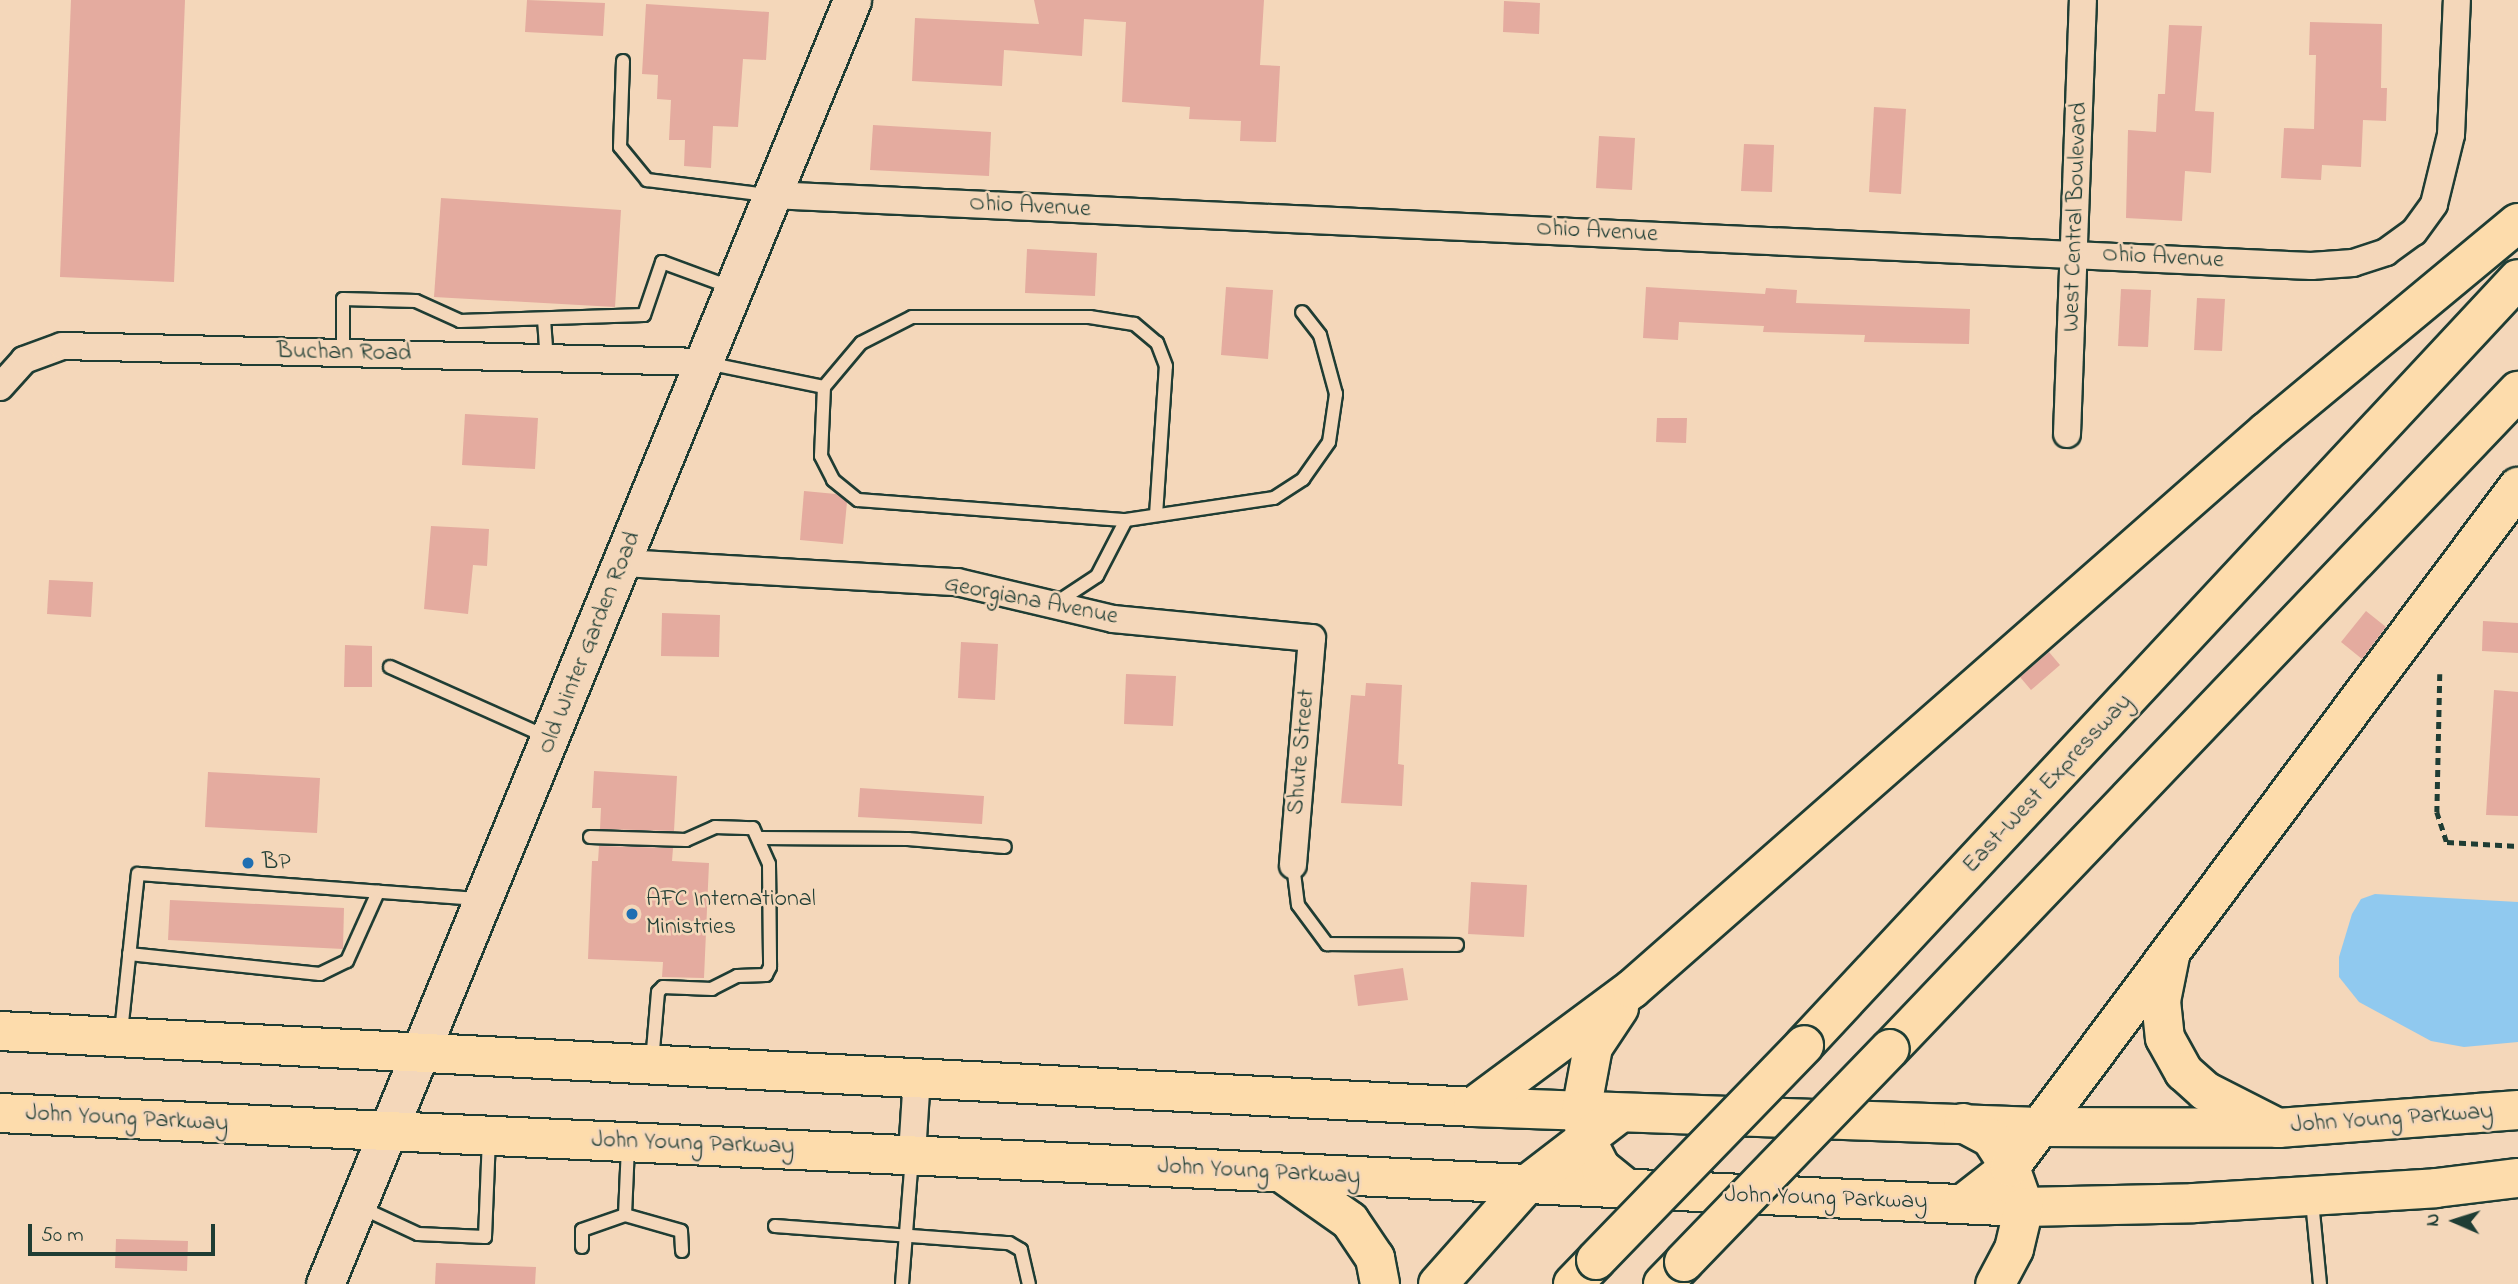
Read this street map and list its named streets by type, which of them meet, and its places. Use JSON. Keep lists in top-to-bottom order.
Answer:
{
  "streets": {
    "main road": ["Old Winter Garden Road", "East-West Expressway", "John Young Parkway"],
    "street": [
      "Ohio Avenue",
      "West Central Boulevard",
      "Buchan Road",
      "Georgiana Avenue",
      "Shute Street"
    ]
  },
  "crossings": [
    ["Ohio Avenue", "West Central Boulevard"],
    ["Ohio Avenue", "Old Winter Garden Road"],
    ["Buchan Road", "Old Winter Garden Road"],
    ["Georgiana Avenue", "Old Winter Garden Road"],
    ["Georgiana Avenue", "Shute Street"],
    ["Old Winter Garden Road", "John Young Parkway"]
  ],
  "places": ["BP", "AFC International Ministries"],
  "scale_bar": "50 m",
  "north": "left"
}
